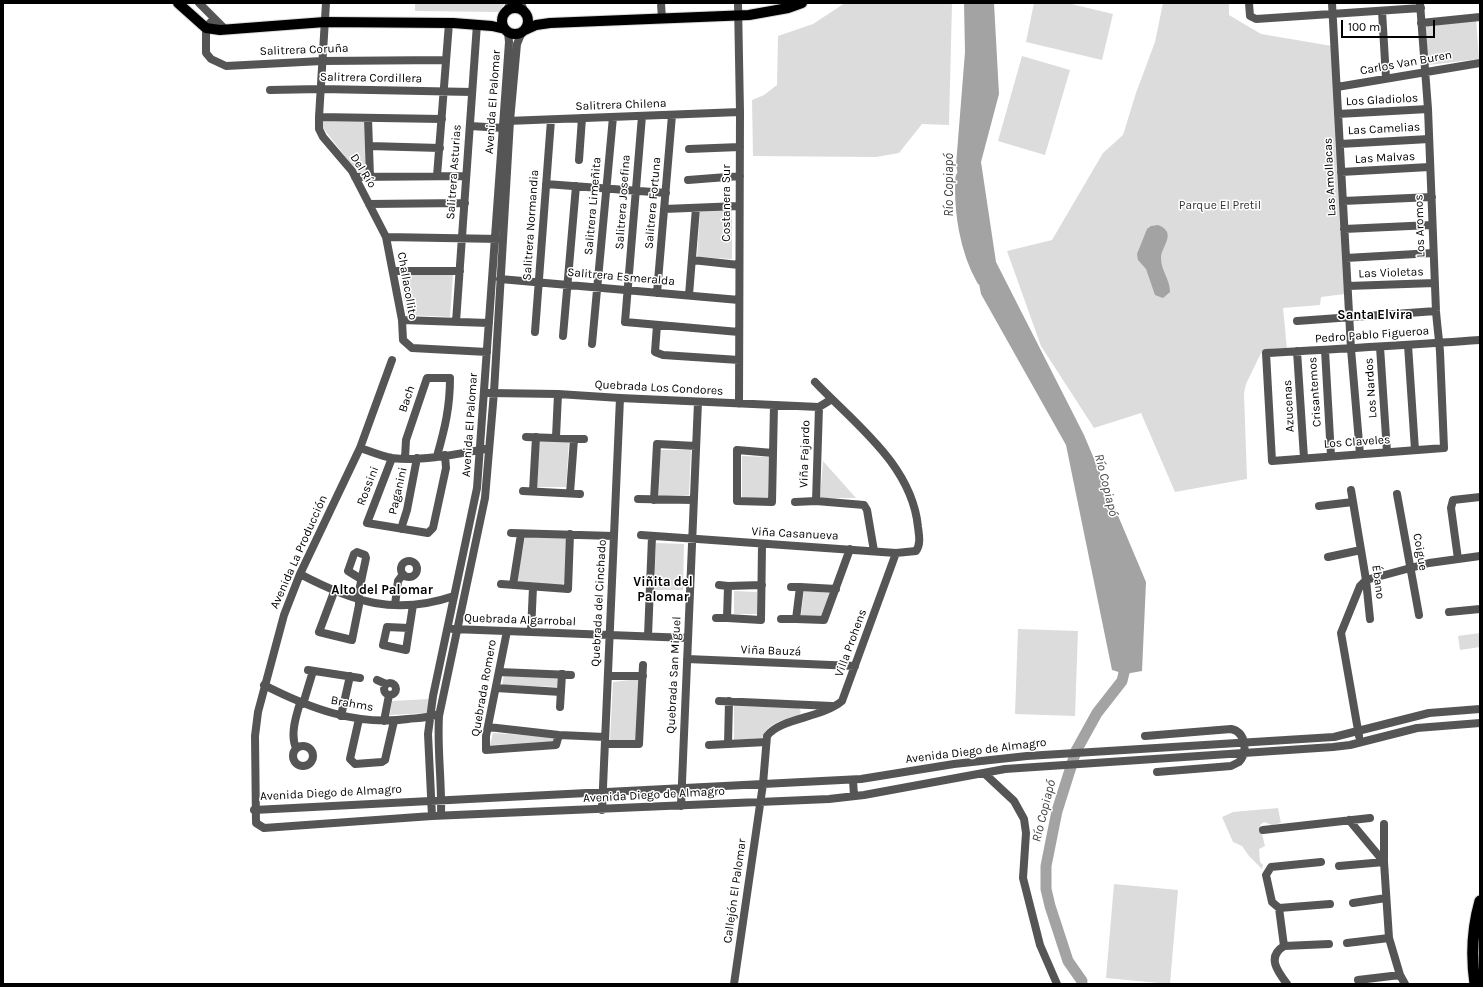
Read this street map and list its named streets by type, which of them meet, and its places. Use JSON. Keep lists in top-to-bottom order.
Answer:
{
  "streets": {
    "street": [
      "Salitrera Coruña",
      "Carlos Van Buren",
      "Salitrera Cordillera",
      "Los Gladiolos",
      "Avenida El Palomar",
      "Salitrera Chilena",
      "Las Camelias",
      "Las Malvas",
      "Del Río",
      "Salitrera Asturias",
      "Las Amollacas",
      "Salitrera Josefina",
      "Salitrera Fortuna",
      "Costanera Sur",
      "Salitrera Limeñita",
      "Salitrera Normandia",
      "Los Aromos",
      "Las Violetas",
      "Salitrera Esmeralda",
      "Challacollito",
      "Pedro Pablo Figueroa",
      "Quebrada Los Condores",
      "Los Nardos",
      "Crisantemos",
      "Bach",
      "Azucenas",
      "Los Claveles",
      "Viña Fajardo",
      "Rossini",
      "Paganini",
      "Viña Casanueva",
      "Avenida La Producción",
      "Coigue",
      "Ébano",
      "Quebrada del Cinchado",
      "Quebrada Algarrobal",
      "Villa Prohens",
      "Viña Bauzá",
      "Quebrada San Miguel",
      "Quebrada Romero",
      "Brahms",
      "Avenida Diego de Almagro",
      "Callejón El Palomar"
    ]
  },
  "crossings": [
    ["Salitrera Coruña", "Del Río"],
    ["Carlos Van Buren", "Las Amollacas"],
    ["Carlos Van Buren", "Los Aromos"],
    ["Salitrera Cordillera", "Del Río"],
    ["Salitrera Cordillera", "Salitrera Asturias"],
    ["Los Gladiolos", "Las Amollacas"],
    ["Los Gladiolos", "Los Aromos"],
    ["Avenida El Palomar", "Salitrera Chilena"],
    ["Avenida El Palomar", "Salitrera Esmeralda"],
    ["Avenida El Palomar", "Challacollito"],
    ["Avenida El Palomar", "Quebrada Los Condores"],
    ["Avenida El Palomar", "Quebrada Algarrobal"],
    ["Avenida El Palomar", "Brahms"],
    ["Avenida El Palomar", "Avenida Diego de Almagro"],
    ["Salitrera Chilena", "Salitrera Asturias"],
    ["Salitrera Chilena", "Salitrera Josefina"],
    ["Salitrera Chilena", "Salitrera Fortuna"],
    ["Salitrera Chilena", "Costanera Sur"],
    ["Salitrera Chilena", "Salitrera Limeñita"],
    ["Salitrera Chilena", "Salitrera Normandia"],
    ["Las Camelias", "Las Amollacas"],
    ["Las Camelias", "Los Aromos"],
    ["Las Malvas", "Las Amollacas"],
    ["Las Malvas", "Los Aromos"],
    ["Del Río", "Challacollito"],
    ["Las Amollacas", "Las Violetas"],
    ["Las Amollacas", "Pedro Pablo Figueroa"],
    ["Las Amollacas", "Los Claveles"],
    ["Salitrera Josefina", "Salitrera Esmeralda"],
    ["Salitrera Fortuna", "Salitrera Esmeralda"],
    ["Costanera Sur", "Salitrera Esmeralda"],
    ["Costanera Sur", "Quebrada Los Condores"],
    ["Salitrera Limeñita", "Salitrera Esmeralda"],
    ["Salitrera Normandia", "Salitrera Esmeralda"],
    ["Los Aromos", "Las Violetas"],
    ["Los Aromos", "Pedro Pablo Figueroa"],
    ["Los Aromos", "Los Claveles"],
    ["Pedro Pablo Figueroa", "Los Nardos"],
    ["Pedro Pablo Figueroa", "Crisantemos"],
    ["Pedro Pablo Figueroa", "Azucenas"],
    ["Pedro Pablo Figueroa", "Los Claveles"],
    ["Quebrada Los Condores", "Viña Fajardo"],
    ["Quebrada Los Condores", "Quebrada del Cinchado"],
    ["Quebrada Los Condores", "Quebrada San Miguel"],
    ["Los Nardos", "Los Claveles"],
    ["Crisantemos", "Los Claveles"],
    ["Azucenas", "Los Claveles"],
    ["Viña Fajardo", "Viña Casanueva"],
    ["Rossini", "Paganini"],
    ["Viña Casanueva", "Villa Prohens"],
    ["Viña Casanueva", "Quebrada San Miguel"],
    ["Avenida La Producción", "Brahms"],
    ["Avenida La Producción", "Avenida Diego de Almagro"],
    ["Quebrada del Cinchado", "Quebrada Algarrobal"],
    ["Quebrada del Cinchado", "Avenida Diego de Almagro"],
    ["Quebrada Algarrobal", "Quebrada San Miguel"],
    ["Quebrada Algarrobal", "Quebrada Romero"],
    ["Villa Prohens", "Viña Bauzá"],
    ["Viña Bauzá", "Quebrada San Miguel"],
    ["Quebrada San Miguel", "Avenida Diego de Almagro"],
    ["Avenida Diego de Almagro", "Callejón El Palomar"]
  ],
  "districts": ["Santa Elvira", "Viñita del Palomar", "Alto del Palomar"],
  "water": ["Río Copiapó"],
  "parks": ["Parque El Pretil"],
  "scale_bar": "100 m"
}
